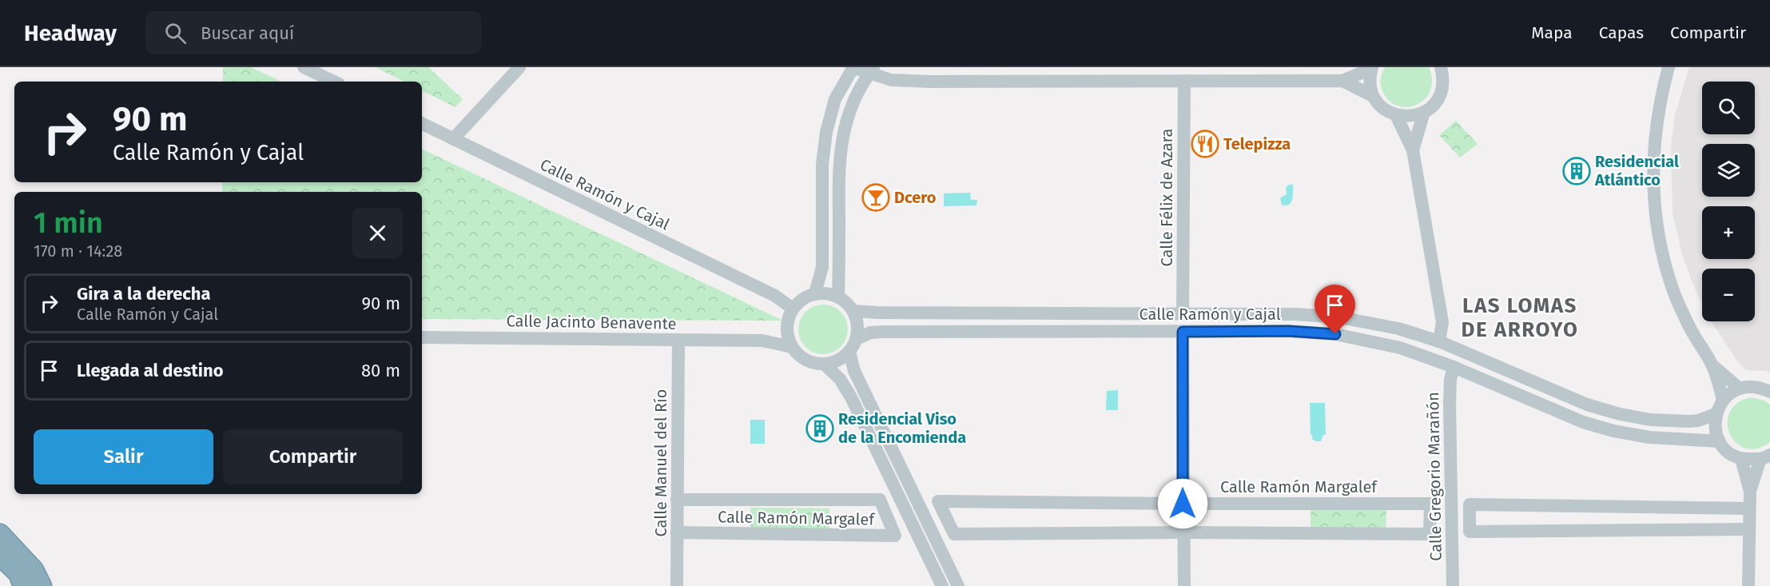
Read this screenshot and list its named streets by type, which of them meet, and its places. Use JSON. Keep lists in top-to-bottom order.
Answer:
{
  "streets": {
    "street": [
      "Calle Ramón y Cajal",
      "Calle Félix de Azara",
      "Calle Jacinto Benavente",
      "Calle Manuel del Río",
      "Calle Gregorio Marañón",
      "Calle Ramón Margalef"
    ]
  },
  "crossings": [
    ["Calle Ramón y Cajal", "Calle Félix de Azara"],
    ["Calle Ramón y Cajal", "Calle Jacinto Benavente"],
    ["Calle Ramón y Cajal", "Calle Gregorio Marañón"],
    ["Calle Jacinto Benavente", "Calle Manuel del Río"],
    ["Calle Manuel del Río", "Calle Ramón Margalef"]
  ],
  "districts": ["LAS LOMAS DE ARROYO"],
  "places": {
    "restaurant": ["Telepizza"],
    "building": ["Residencial Atlántico", "Residencial Viso de la Encomienda"],
    "bar": ["Dcero"]
  },
  "page": {
    "header": "Headway",
    "search": "Buscar aquí",
    "nav": ["Mapa", "Capas", "Compartir"],
    "map_buttons": ["+", "−"],
    "turn": ["90 m", "Calle Ramón y Cajal"],
    "heading": ["1 min", "170 m · 14:28"],
    "list": [
      {
        "name": "Gira a la derecha",
        "note": "Calle Ramón y Cajal",
        "value": "90 m"
      },
      {
        "name": "Llegada al destino",
        "value": "80 m"
      }
    ],
    "buttons": ["Salir", "Compartir"]
  }
}
